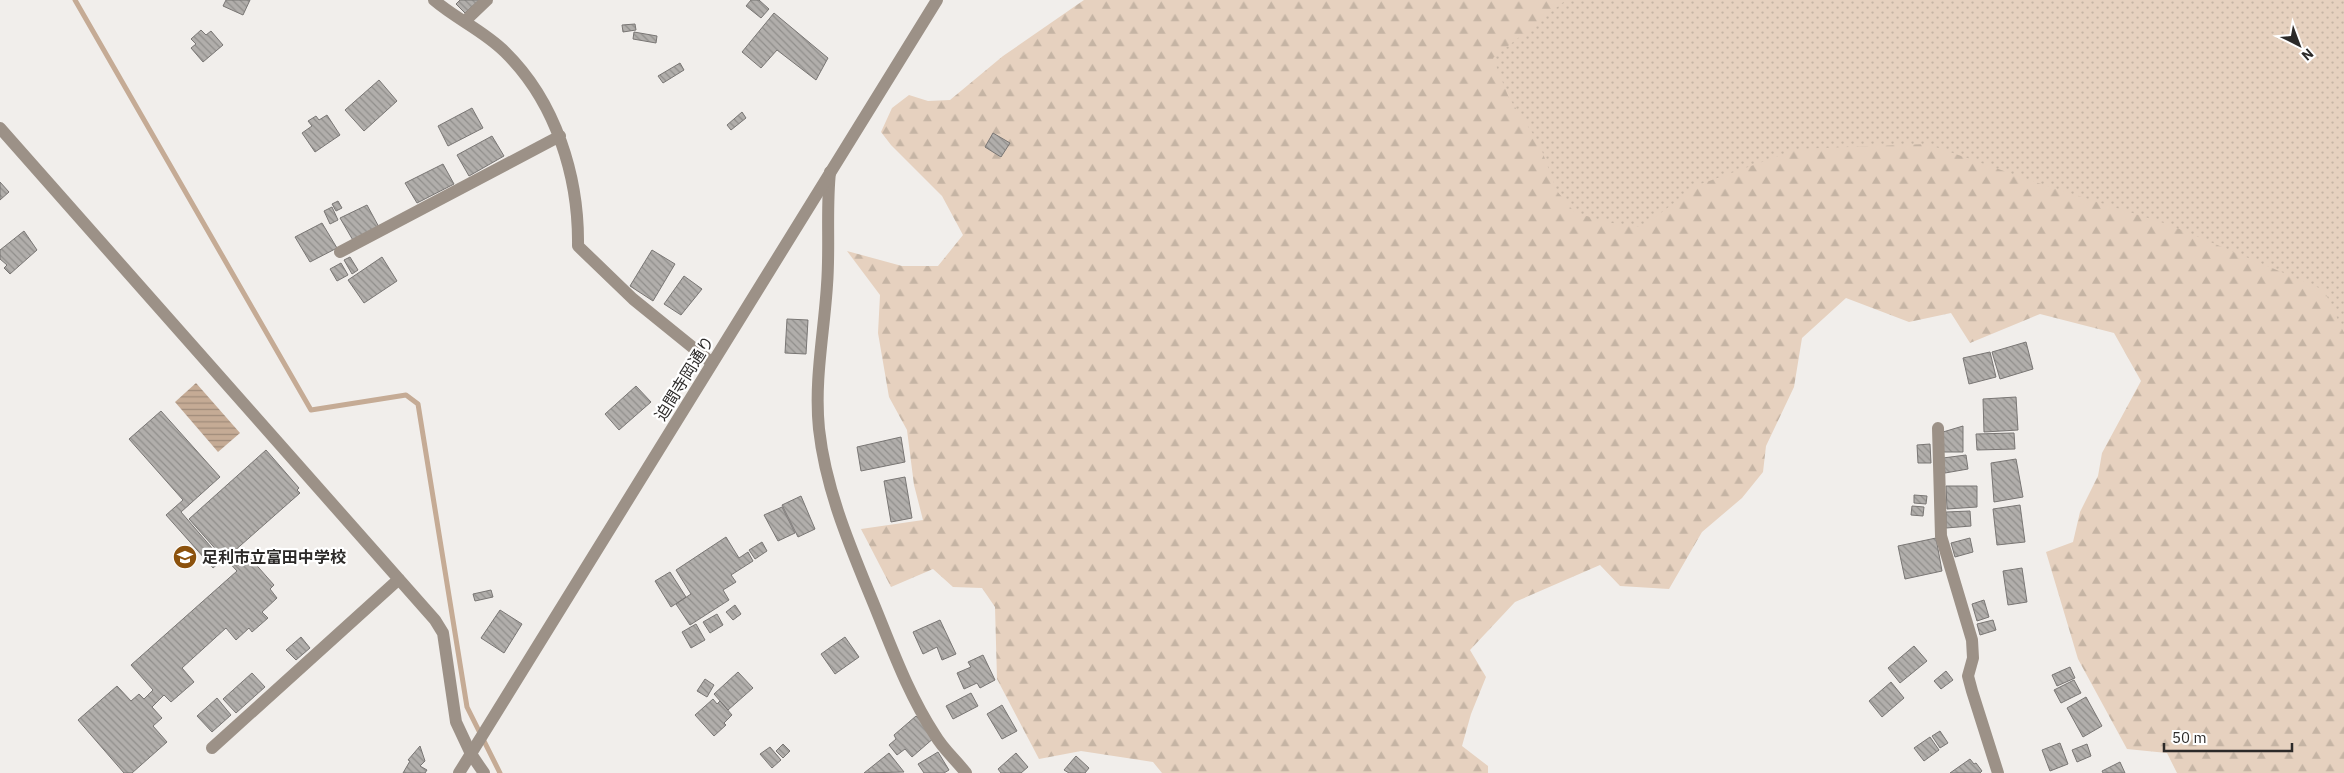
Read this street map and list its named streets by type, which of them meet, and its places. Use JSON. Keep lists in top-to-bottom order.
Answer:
{
  "streets": {
    "street": ["迫間寺岡通り"]
  },
  "places": {
    "school or university": ["足利市立富田中学校"]
  },
  "scale_bar": "50 m",
  "north": "bottom right"
}
